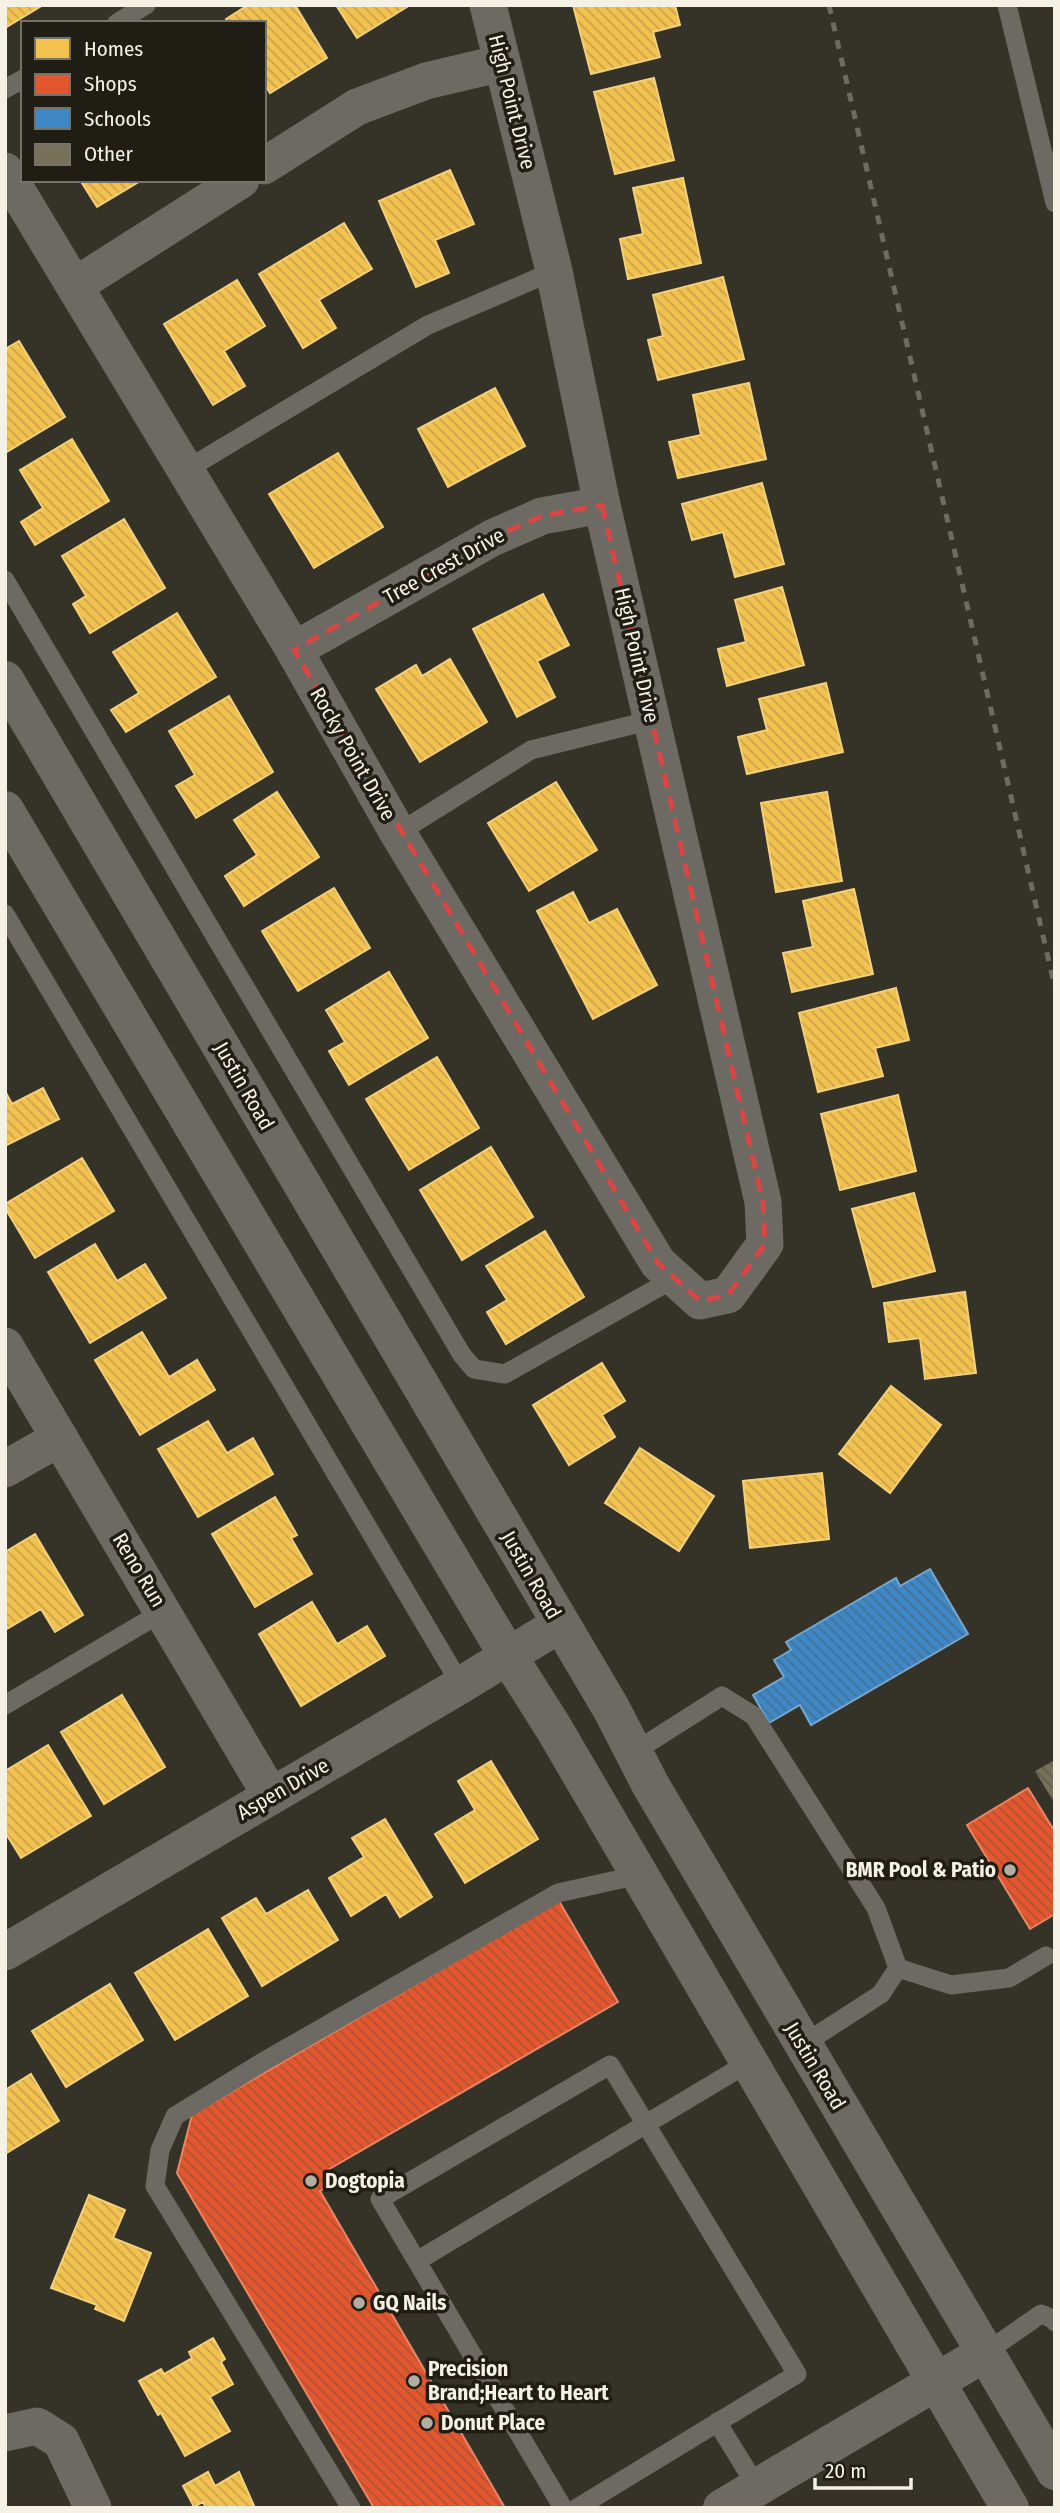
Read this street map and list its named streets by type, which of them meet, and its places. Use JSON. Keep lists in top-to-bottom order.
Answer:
{
  "streets": {
    "main road": ["Justin Road"],
    "street": [
      "High Point Drive",
      "Tree Crest Drive",
      "Rocky Point Drive",
      "Reno Run",
      "Aspen Drive"
    ]
  },
  "crossings": [
    ["High Point Drive", "Tree Crest Drive"],
    ["High Point Drive", "Rocky Point Drive"],
    ["Tree Crest Drive", "Rocky Point Drive"],
    ["Justin Road", "Aspen Drive"],
    ["Reno Run", "Aspen Drive"]
  ],
  "places": [
    "BMR Pool & Patio",
    "Dogtopia",
    "GQ Nails",
    "Precision Brand;Heart to Heart",
    "Donut Place"
  ],
  "legend": [
    "Homes",
    "Shops",
    "Schools",
    "Other"
  ],
  "scale_bar": "20 m"
}
